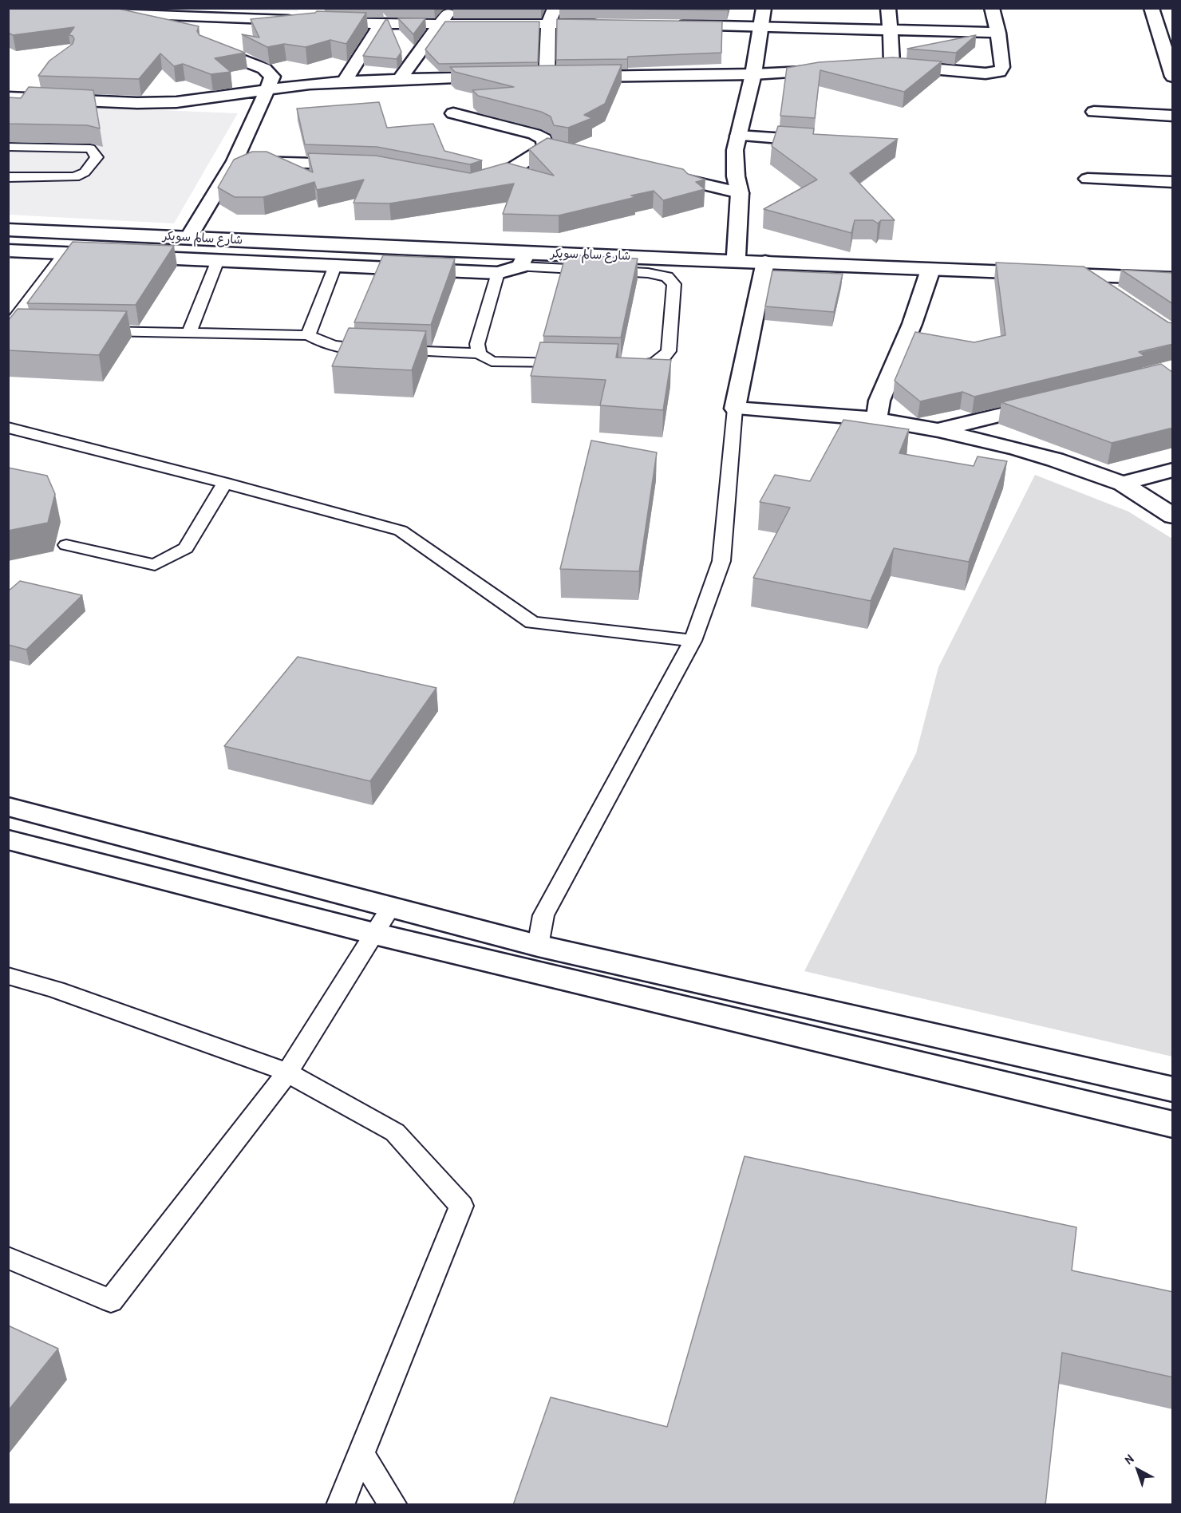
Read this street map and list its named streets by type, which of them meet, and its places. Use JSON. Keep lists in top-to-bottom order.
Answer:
{
  "streets": {
    "main road": ["شارع سالم سويكر"]
  },
  "north": "top left"
}
